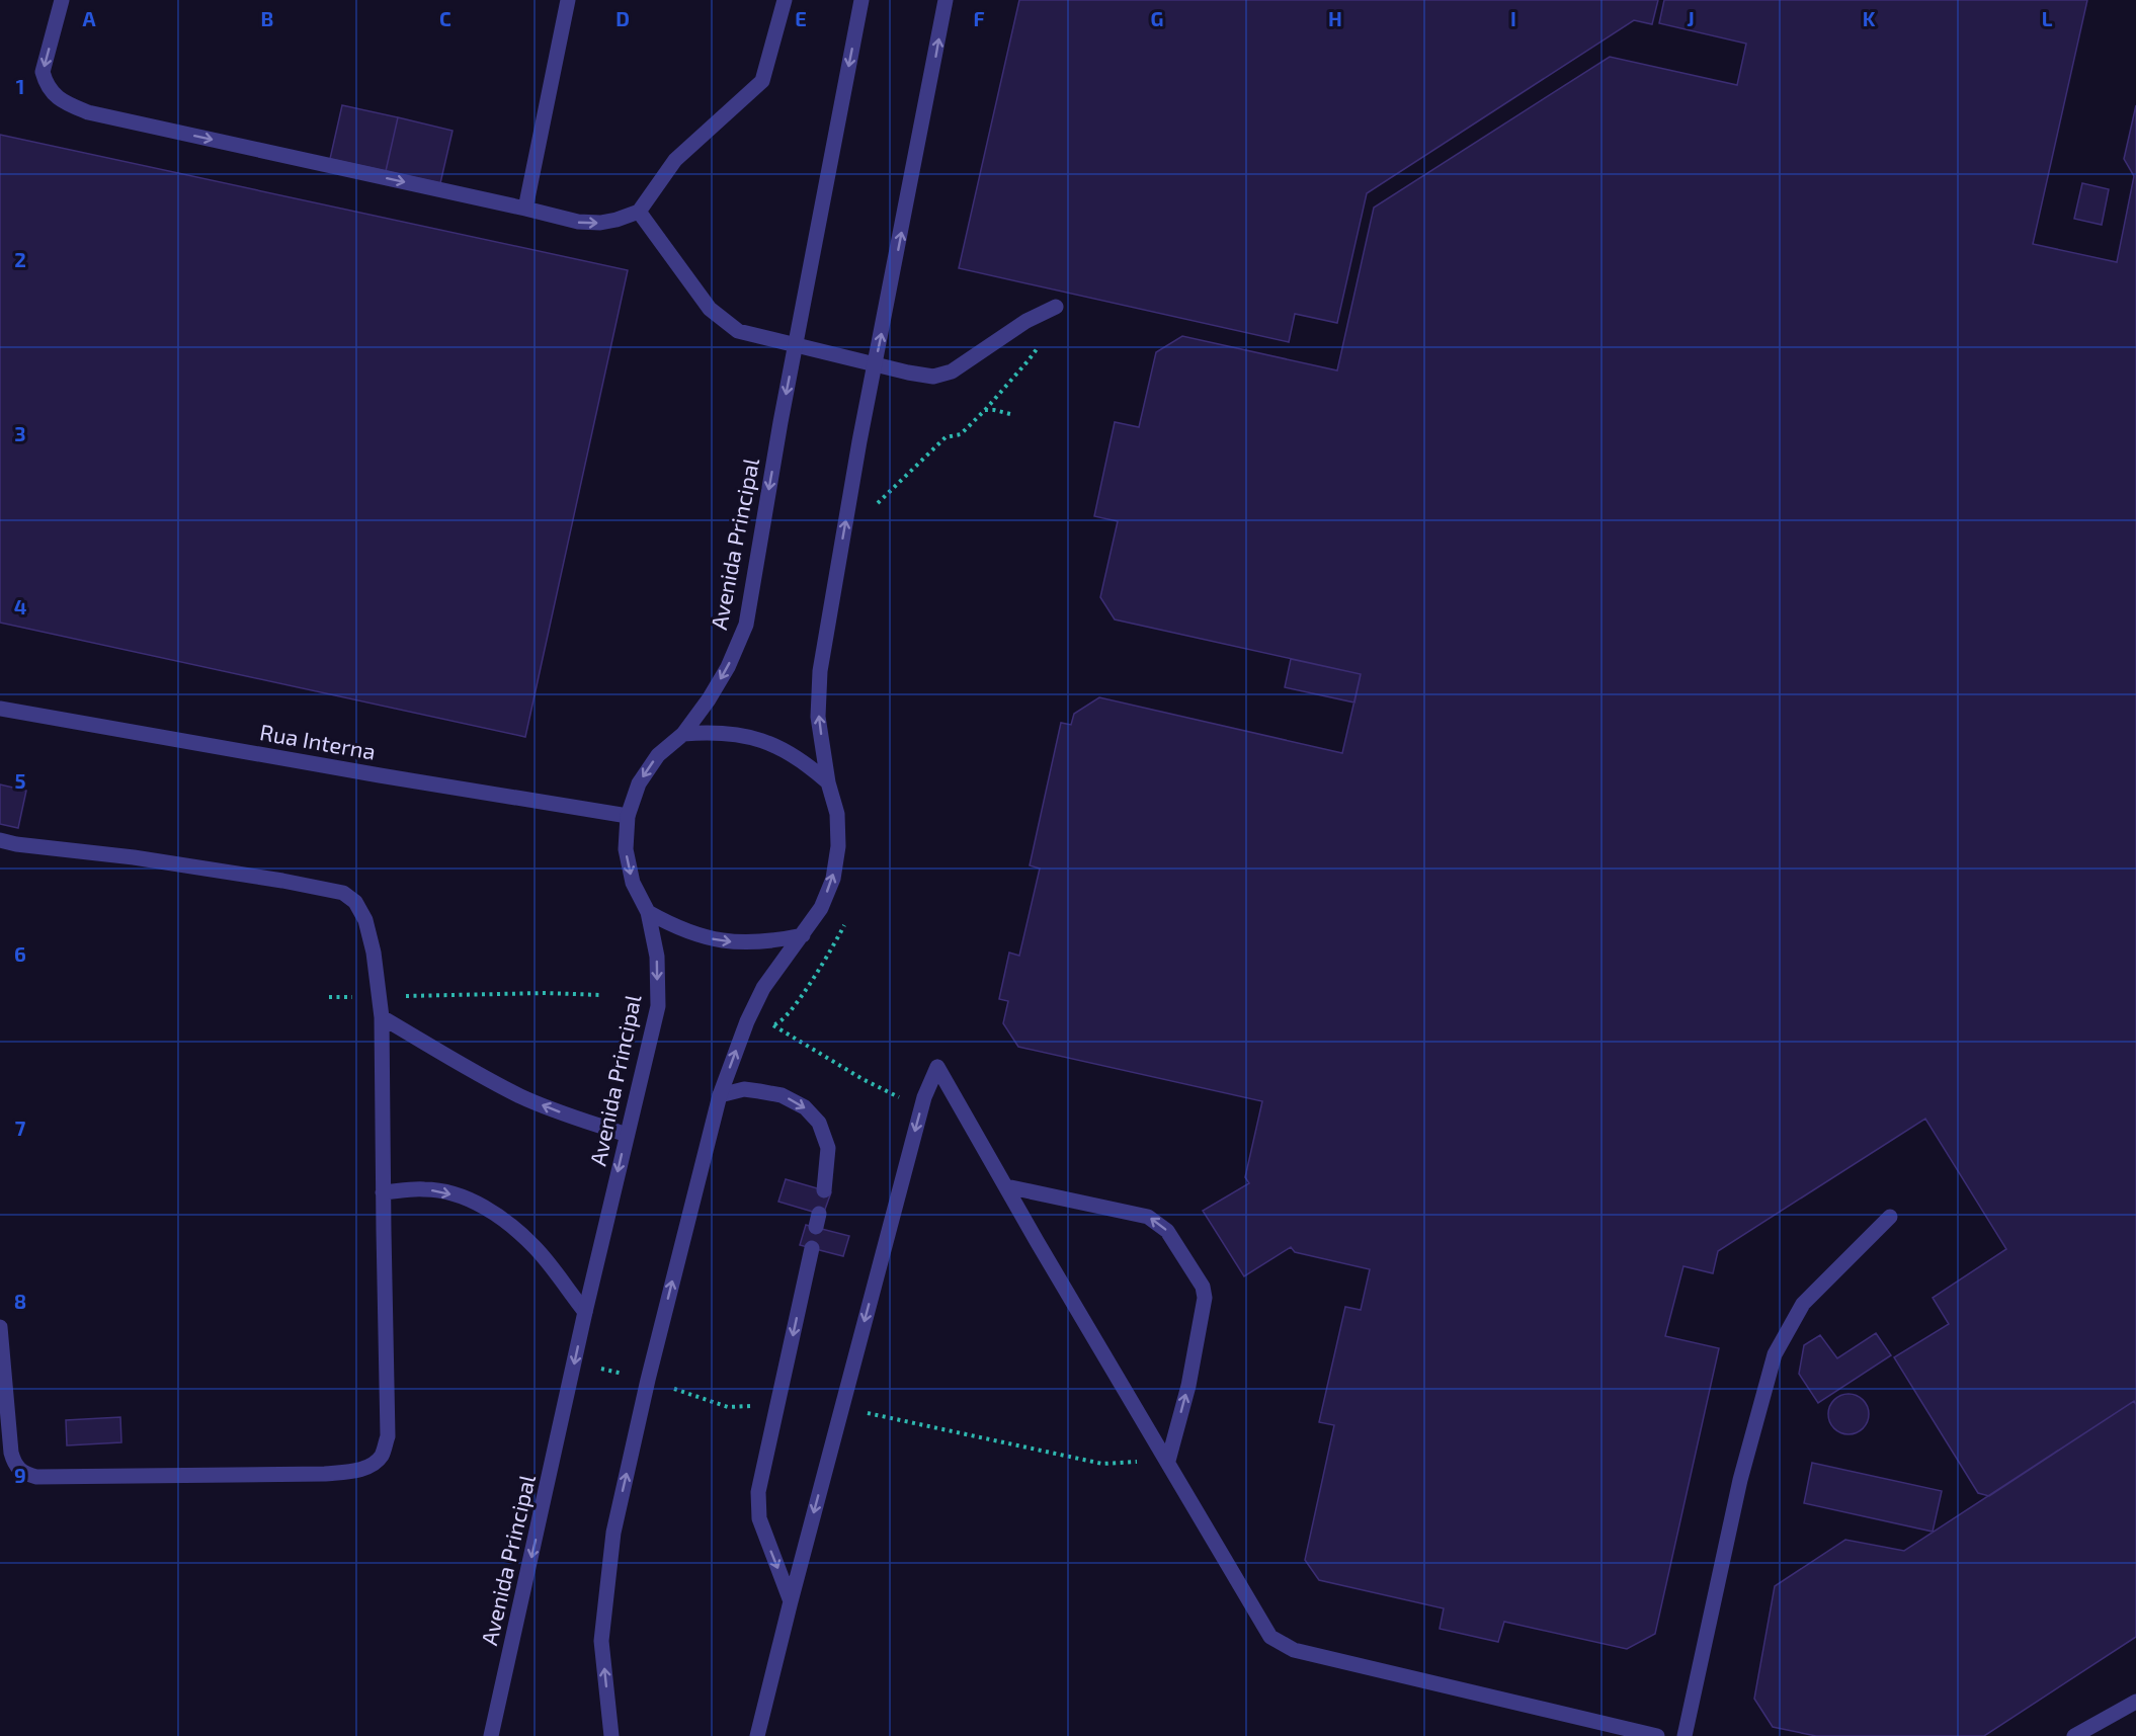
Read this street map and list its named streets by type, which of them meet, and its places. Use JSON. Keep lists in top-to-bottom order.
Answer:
{
  "streets": {
    "street": ["Avenida Principal", "Rua Interna"]
  },
  "crossings": [
    ["Avenida Principal", "Rua Interna"]
  ],
  "grid": {
    "columns": [
      "A",
      "B",
      "C",
      "D",
      "E",
      "F",
      "G",
      "H",
      "I",
      "J",
      "K",
      "L"
    ],
    "rows": [
      "1",
      "2",
      "3",
      "4",
      "5",
      "6",
      "7",
      "8",
      "9"
    ]
  }
}
